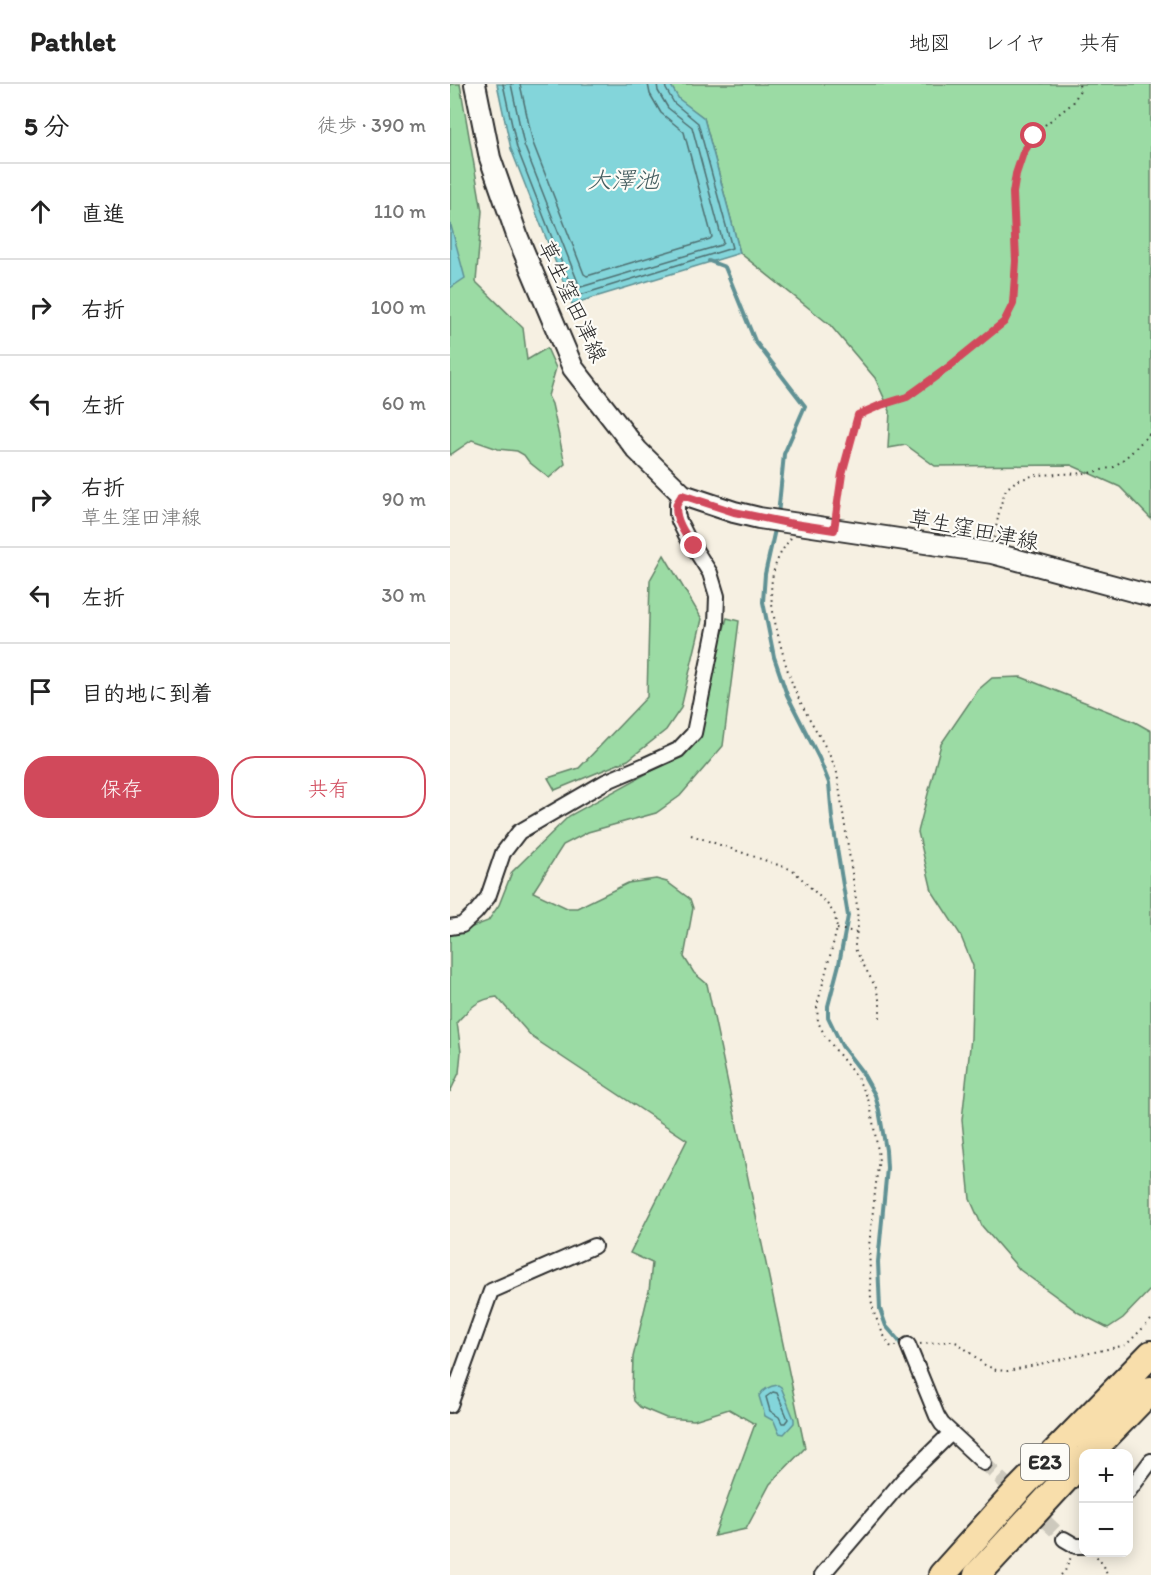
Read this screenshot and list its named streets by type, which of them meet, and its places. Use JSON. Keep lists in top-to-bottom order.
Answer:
{
  "streets": {
    "highway": ["E23"],
    "main road": ["草生窪田津線"]
  },
  "water": ["大澤池"],
  "page": {
    "header": "Pathlet",
    "nav": ["地図", "レイヤ", "共有"],
    "heading": ["5 分", "徒歩 · 390 m"],
    "list": [
      ["直進", "110 m"],
      ["右折", "100 m"],
      ["左折", "60 m"],
      ["右折", "草生窪田津線", "90 m"],
      ["左折", "30 m"],
      "目的地に到着"
    ],
    "buttons": ["保存", "共有"],
    "map_buttons": ["+", "−"]
  }
}
